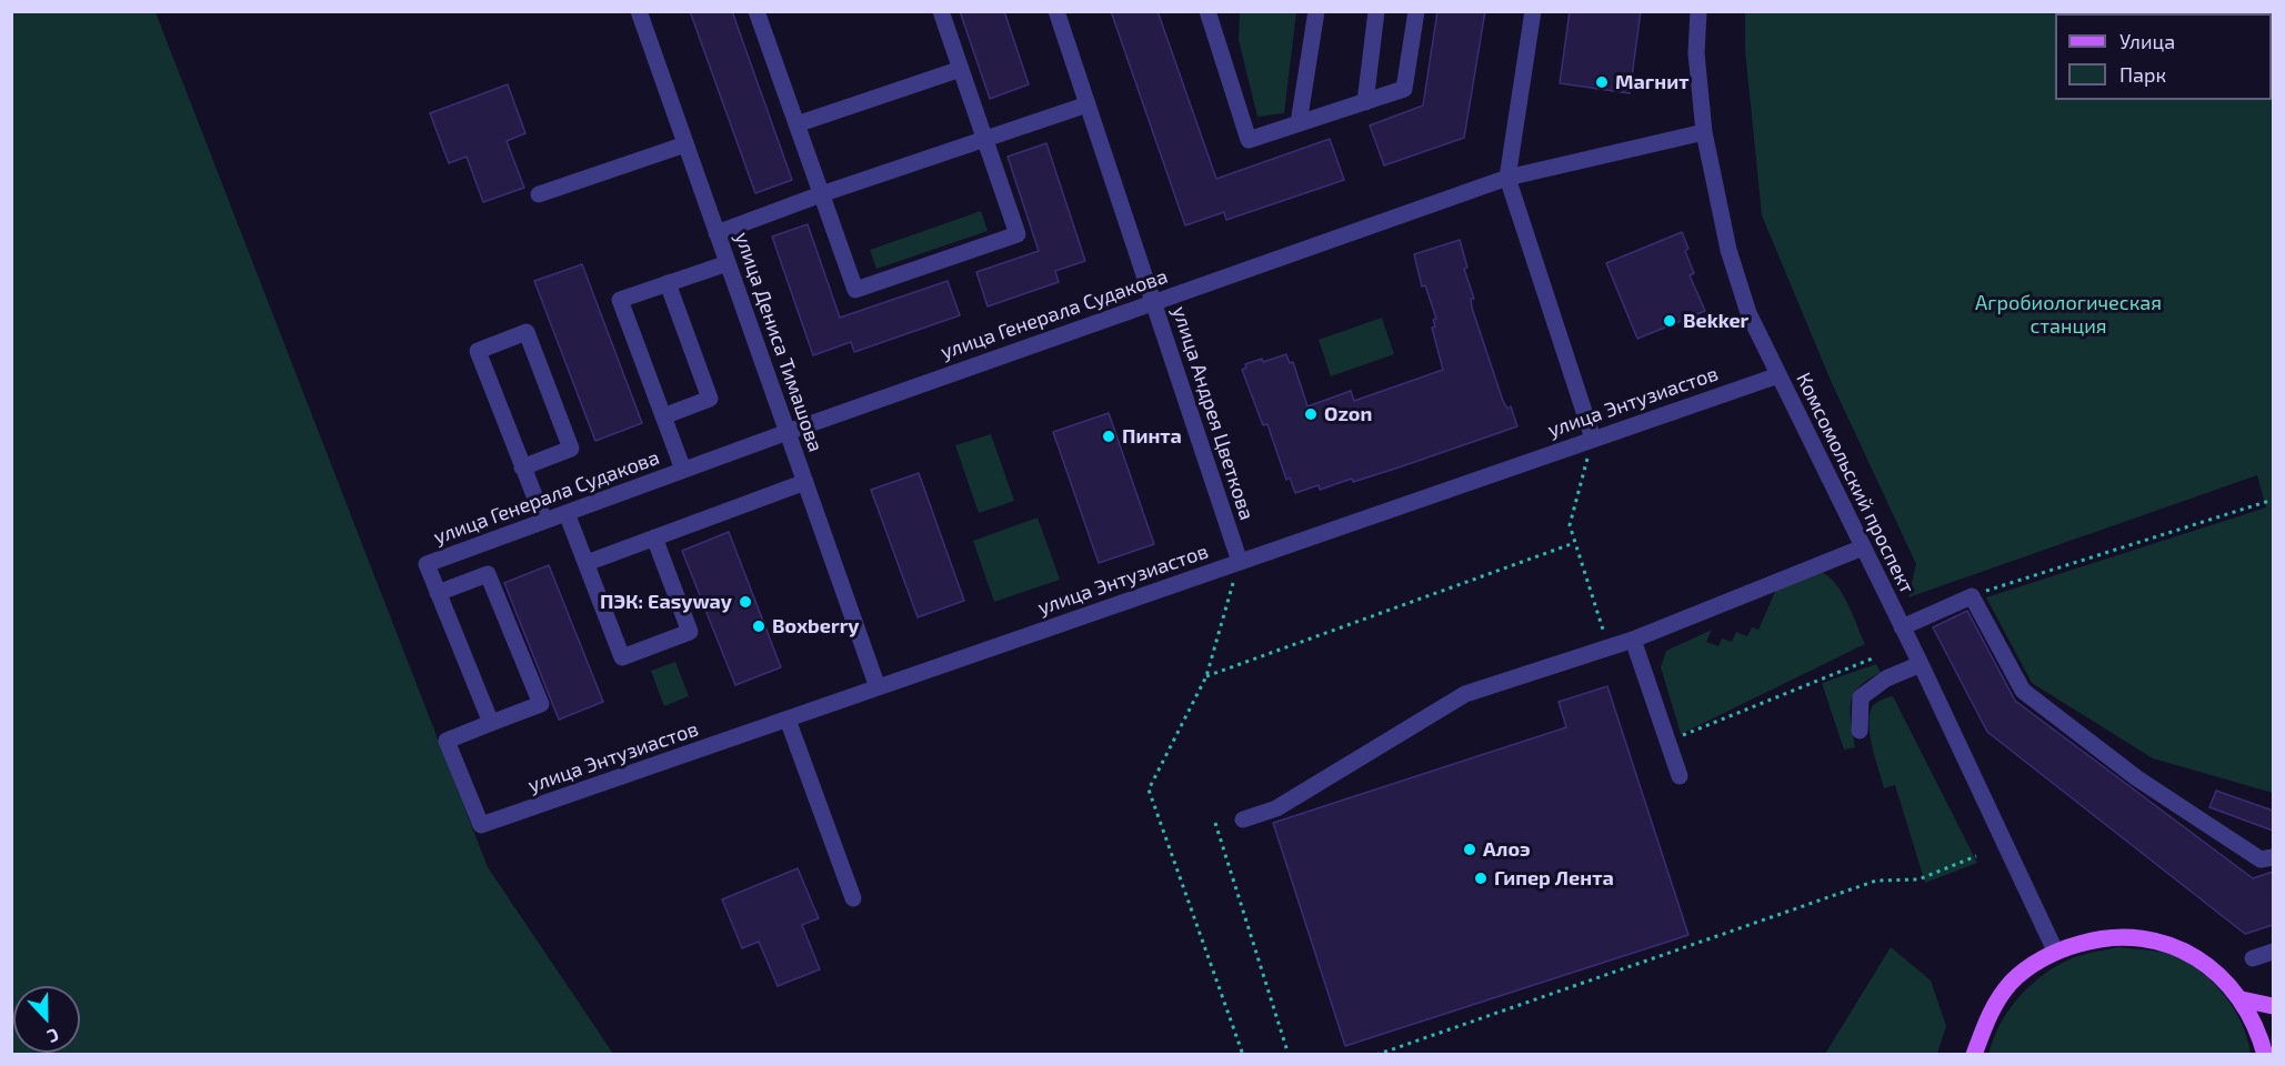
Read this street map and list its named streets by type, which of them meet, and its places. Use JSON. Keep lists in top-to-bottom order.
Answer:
{
  "streets": {
    "street": [
      "улица Генерала Судакова",
      "улица Дениса Тимашова",
      "улица Энтузиастов",
      "улица Андрея Цветкова",
      "Комсомольский проспект"
    ]
  },
  "crossings": [
    ["улица Генерала Судакова", "улица Дениса Тимашова"],
    ["улица Генерала Судакова", "улица Андрея Цветкова"],
    ["улица Генерала Судакова", "Комсомольский проспект"],
    ["улица Дениса Тимашова", "улица Энтузиастов"],
    ["улица Энтузиастов", "улица Андрея Цветкова"],
    ["улица Энтузиастов", "Комсомольский проспект"]
  ],
  "parks": ["Агробиологическая станция"],
  "places": [
    "Магнит",
    "Bekker",
    "Ozon",
    "Пинта",
    "ПЭК: Easyway",
    "Boxberry",
    "Алоэ",
    "Гипер Лента"
  ],
  "legend": ["Улица", "Парк"],
  "north": "bottom"
}
